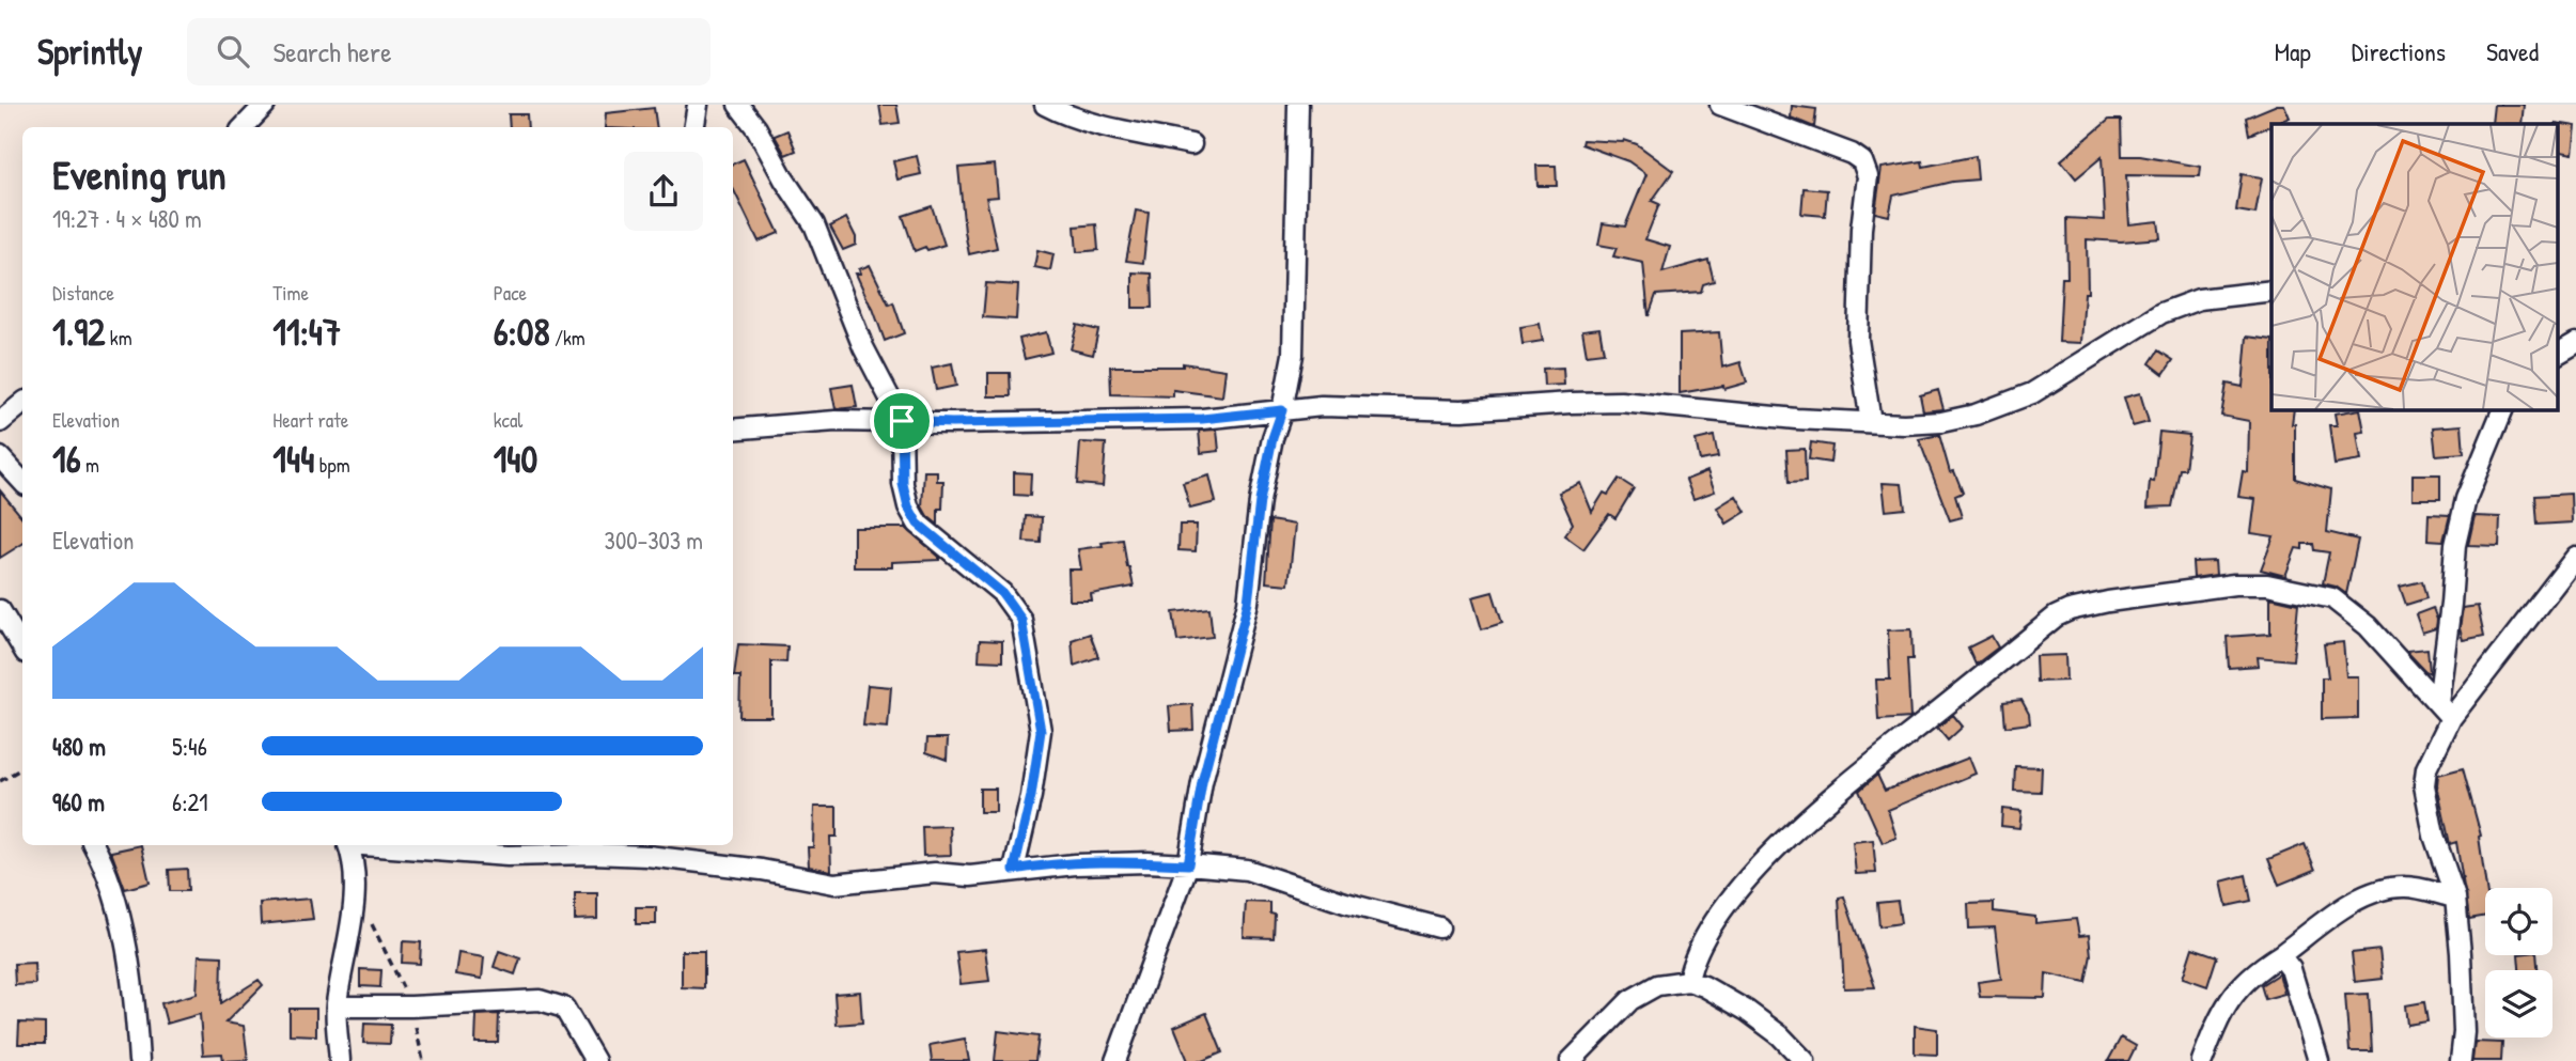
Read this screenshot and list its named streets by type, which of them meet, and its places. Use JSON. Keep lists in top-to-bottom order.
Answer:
{
  "page": {
    "header": "Sprintly",
    "search": "Search here",
    "nav": ["Map", "Directions", "Saved"],
    "heading": ["Evening run", "19:27 · 4 × 480 m"],
    "stats": [
      ["Distance", "1.92 km"],
      ["Time", "11:47"],
      ["Pace", "6:08 /km"],
      ["Elevation", "16 m"],
      ["Heart rate", "144 bpm"],
      ["kcal", "140"]
    ],
    "chart": ["Elevation", "300–303 m"],
    "list": [
      {
        "name": "480 m",
        "note": "5:46"
      },
      {
        "name": "960 m",
        "note": "6:21"
      }
    ]
  }
}
